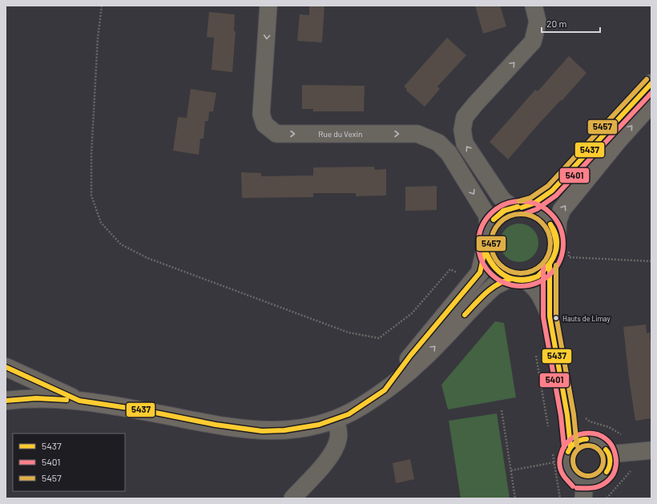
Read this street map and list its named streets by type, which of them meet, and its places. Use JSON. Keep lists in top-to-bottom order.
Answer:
{
  "streets": {
    "street": ["Rue du Vexin"]
  },
  "places": ["Hauts de Limay"],
  "lines": ["transit line 5457", "transit line 5437", "transit line 5401"],
  "legend": ["5437", "5401", "5457"],
  "scale_bar": "20 m"
}
